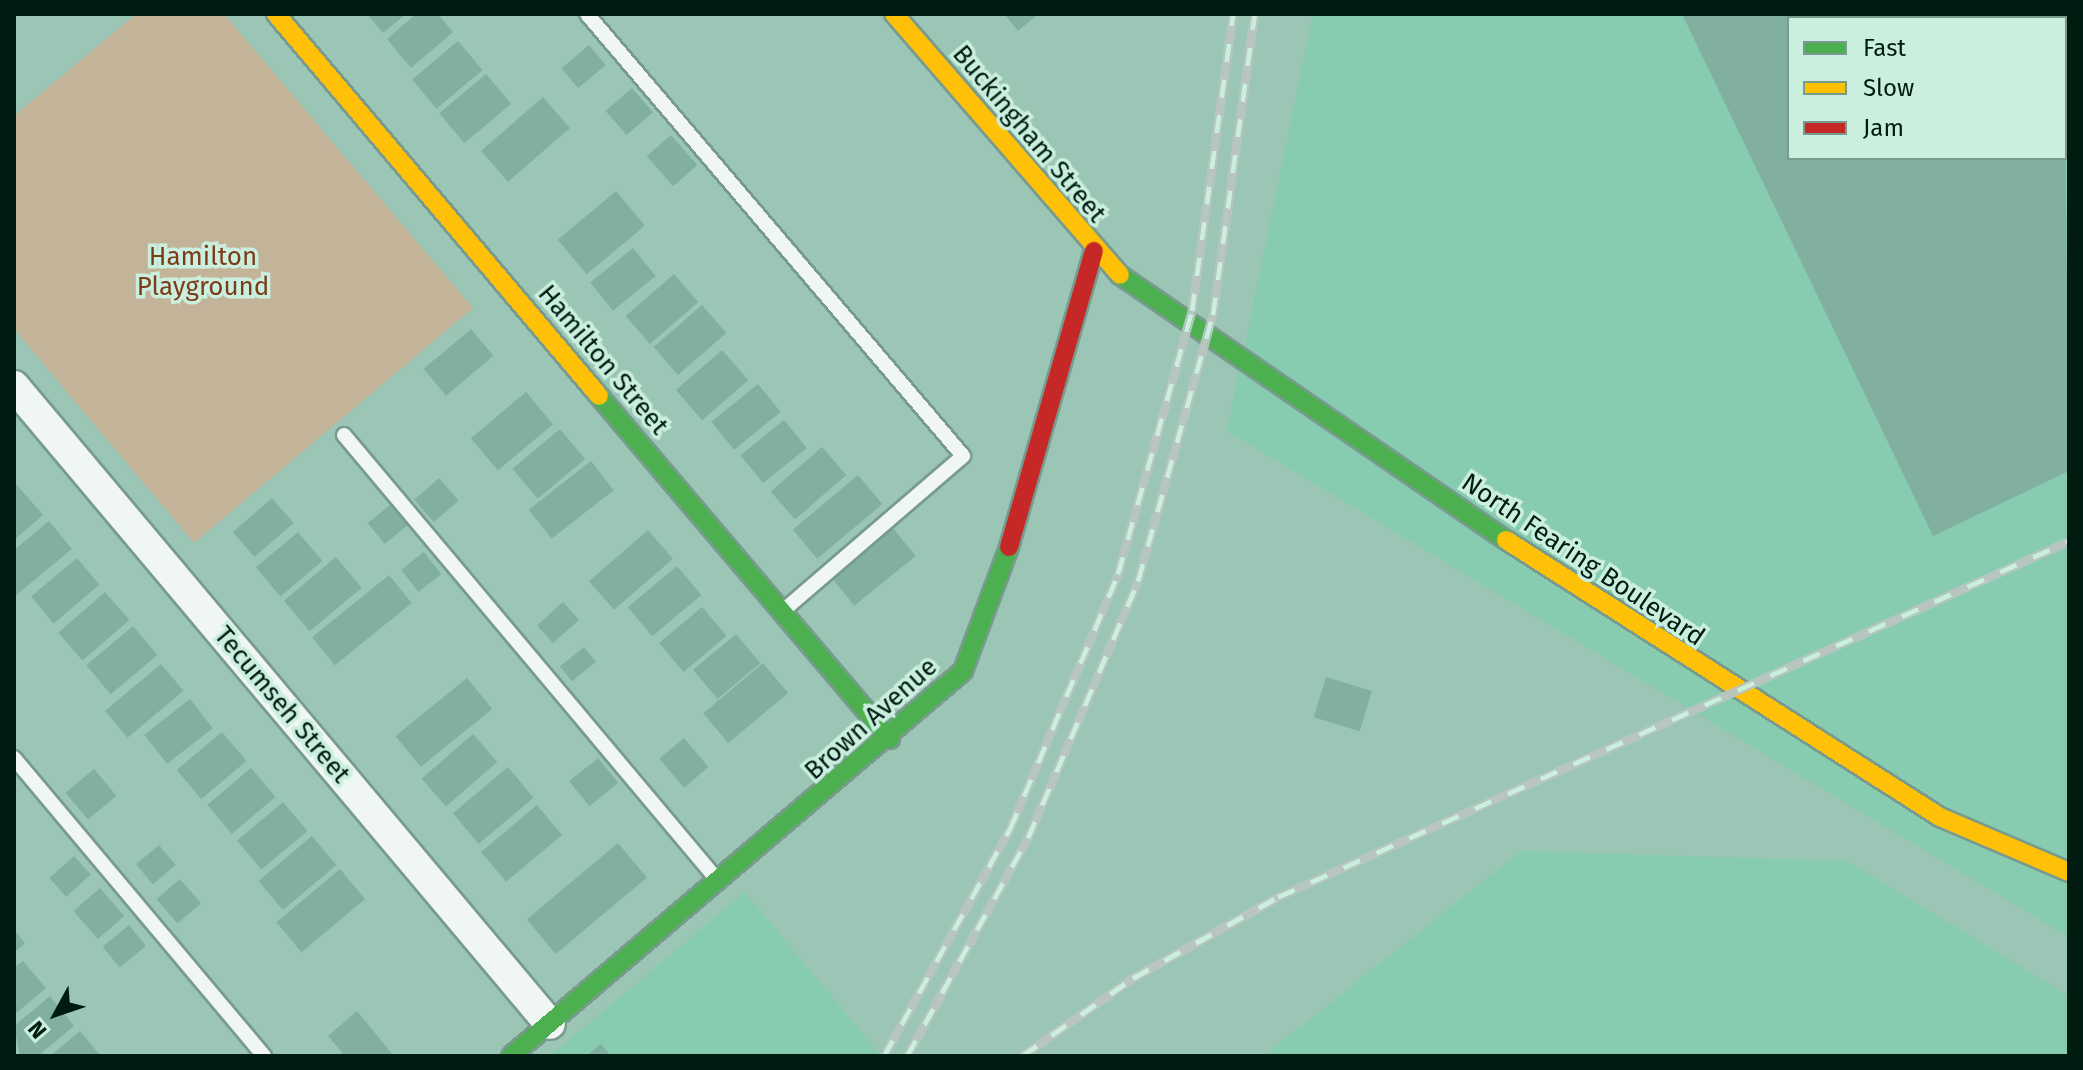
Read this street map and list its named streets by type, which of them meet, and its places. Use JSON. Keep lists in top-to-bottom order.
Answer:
{
  "streets": {
    "street": [
      "Buckingham Street",
      "Hamilton Street",
      "North Fearing Boulevard",
      "Tecumseh Street",
      "Brown Avenue"
    ]
  },
  "crossings": [
    ["Buckingham Street", "North Fearing Boulevard"],
    ["Buckingham Street", "Brown Avenue"],
    ["Hamilton Street", "Brown Avenue"],
    ["North Fearing Boulevard", "Brown Avenue"],
    ["Tecumseh Street", "Brown Avenue"]
  ],
  "parks": ["Hamilton Playground"],
  "legend": ["Fast", "Slow", "Jam"],
  "north": "bottom left"
}
